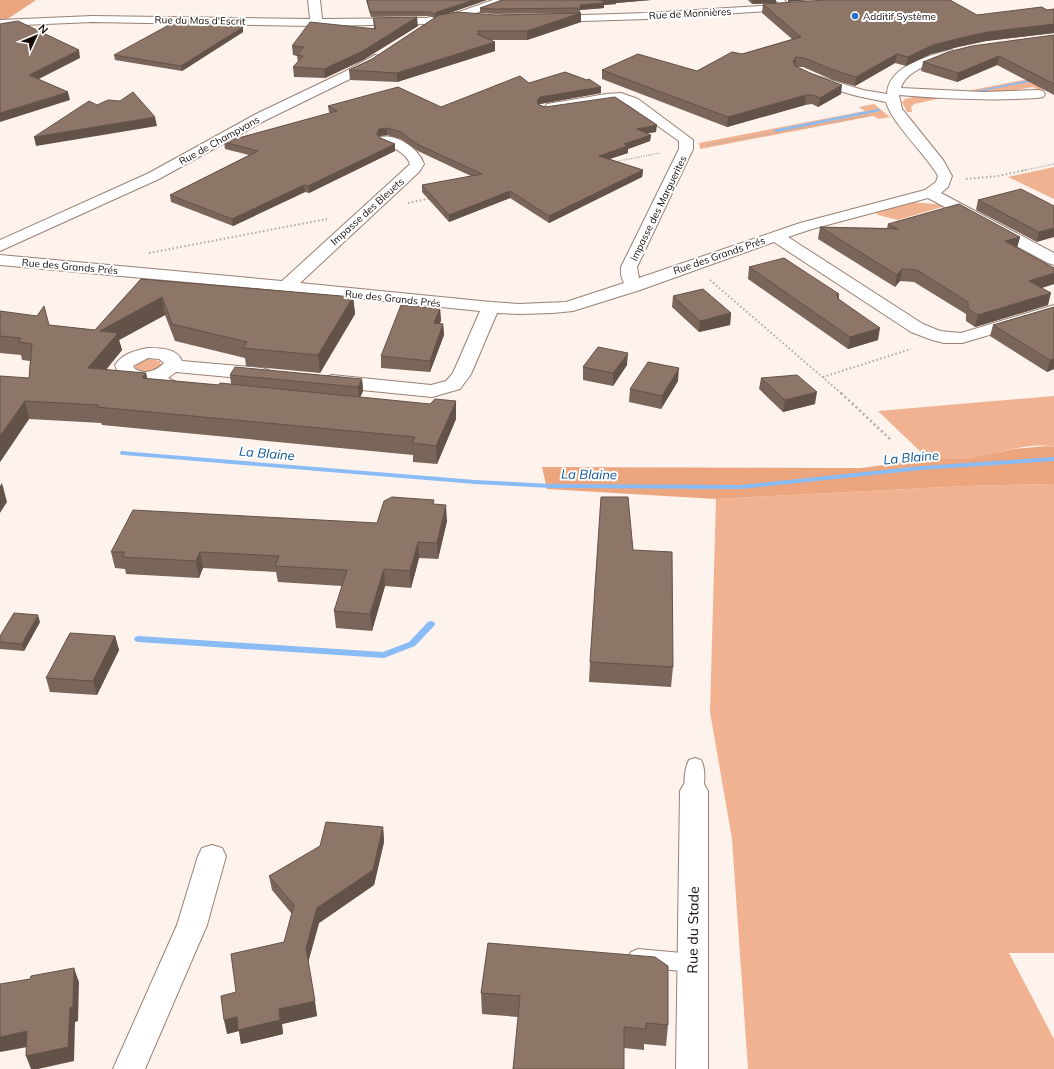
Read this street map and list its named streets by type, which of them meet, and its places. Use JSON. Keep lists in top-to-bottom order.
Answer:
{
  "streets": {
    "street": [
      "Rue de Monnières",
      "Rue du Mas d'Escrit",
      "Rue de Champvans",
      "Impasse des Marguerites",
      "Impasse des Bleuets",
      "Rue des Grands Prés",
      "Rue du Stade"
    ]
  },
  "crossings": [
    ["Impasse des Marguerites", "Rue des Grands Prés"],
    ["Impasse des Bleuets", "Rue des Grands Prés"]
  ],
  "water": ["La Blaine"],
  "places": ["Additif Système"],
  "north": "top right"
}
